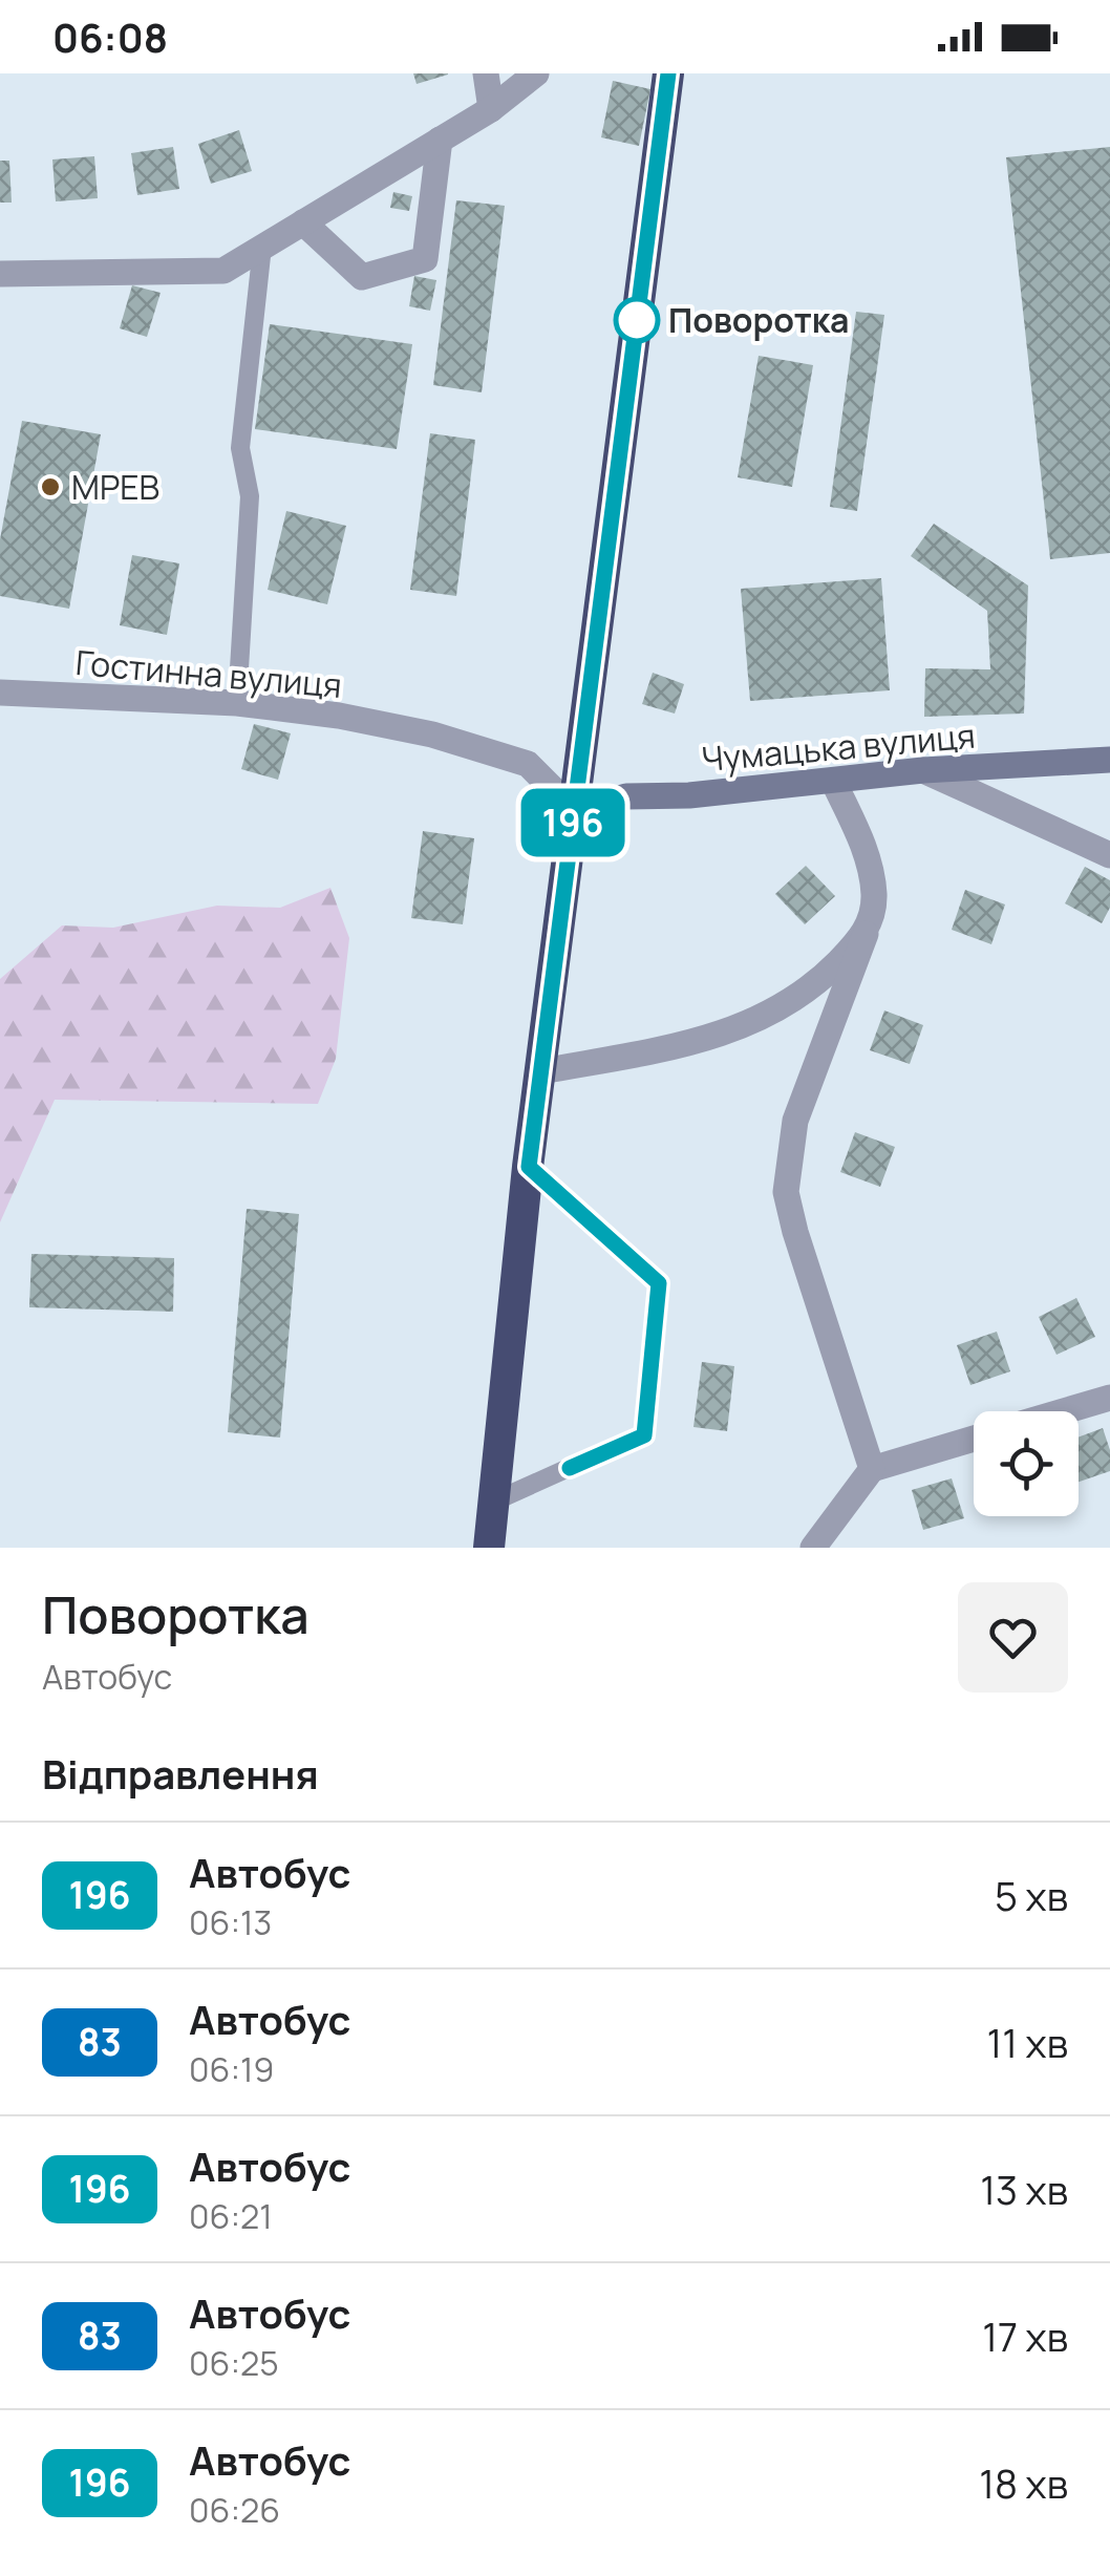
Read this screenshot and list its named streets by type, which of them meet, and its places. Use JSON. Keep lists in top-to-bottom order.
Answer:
{
  "streets": {
    "street": ["Гостинна вулиця", "Чумацька вулиця"]
  },
  "crossings": [
    ["Гостинна вулиця", "Чумацька вулиця"]
  ],
  "places": ["Поворотка", "МРЕВ"],
  "lines": ["bus line 196"],
  "page": {
    "status": "06:08",
    "on_map": "196",
    "heading": [
      ["Поворотка", "Автобус"],
      "Відправлення"
    ],
    "list": [
      {
        "mark": "196",
        "name": "Автобус",
        "note": "06:13",
        "value": "5 хв"
      },
      {
        "mark": "83",
        "name": "Автобус",
        "note": "06:19",
        "value": "11 хв"
      },
      {
        "mark": "196",
        "name": "Автобус",
        "note": "06:21",
        "value": "13 хв"
      },
      {
        "mark": "83",
        "name": "Автобус",
        "note": "06:25",
        "value": "17 хв"
      },
      {
        "mark": "196",
        "name": "Автобус",
        "note": "06:26",
        "value": "18 хв"
      }
    ]
  }
}
